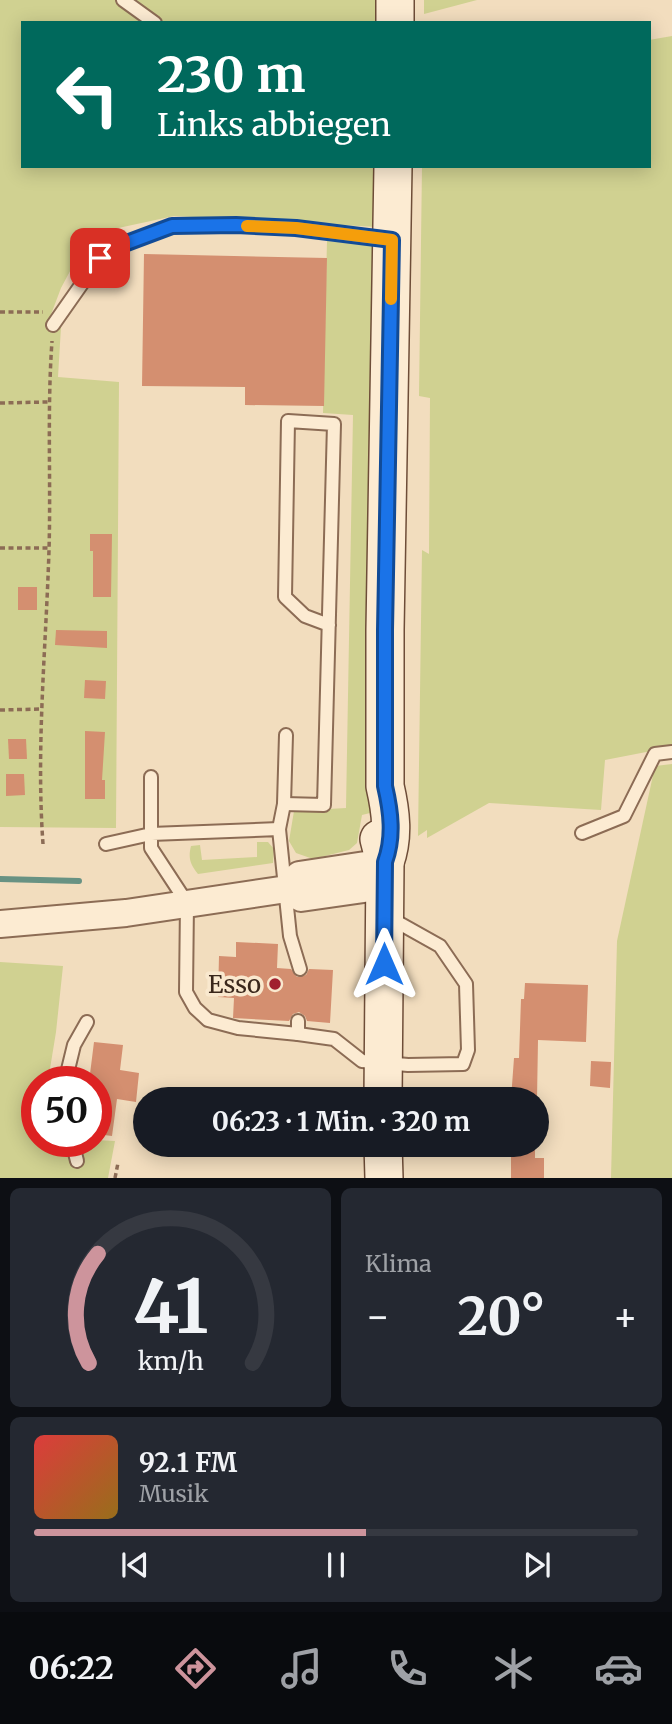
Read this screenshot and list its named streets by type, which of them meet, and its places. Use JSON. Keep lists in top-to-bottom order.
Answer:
{
  "places": ["Esso"],
  "page": {
    "turn": ["230 m", "Links abbiegen"],
    "limit": "50",
    "trip": "06:23 · 1 Min. · 320 m",
    "tile": "Klima",
    "heat": ["−", "20°", "+"],
    "song": ["92.1 FM", "Musik"],
    "tabs": "06:22",
    "gauge": ["41", "km/h"]
  }
}
